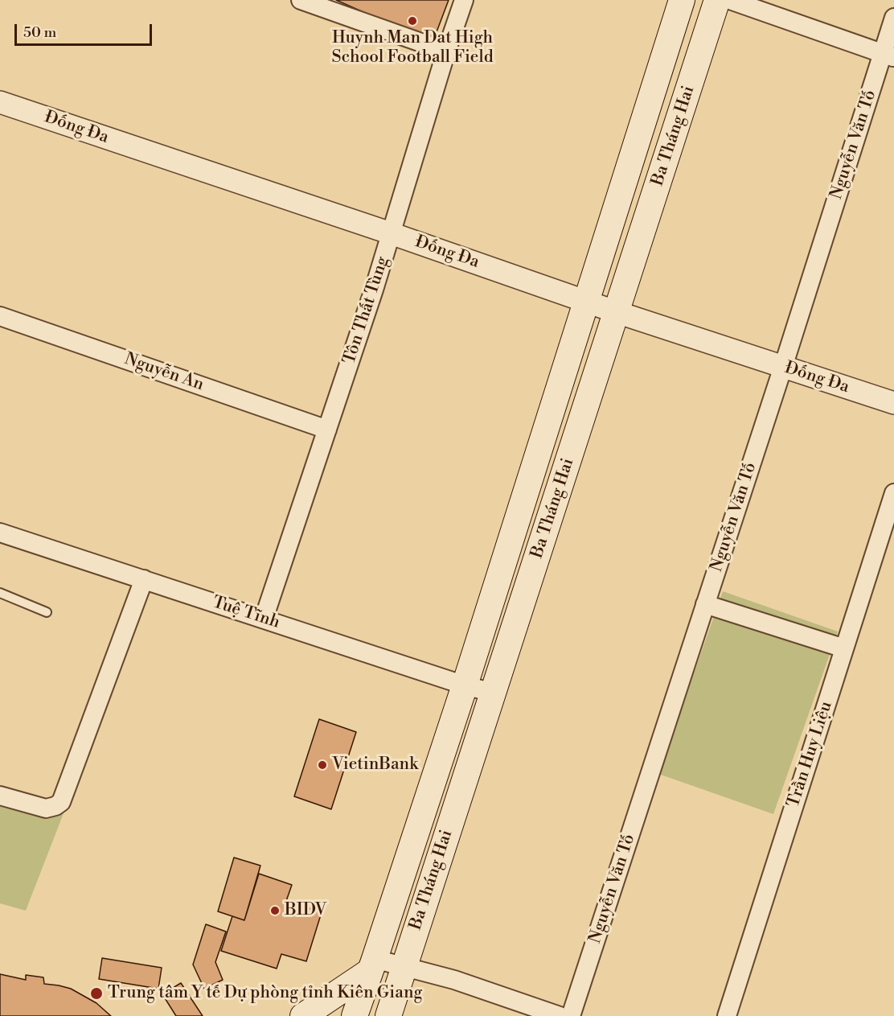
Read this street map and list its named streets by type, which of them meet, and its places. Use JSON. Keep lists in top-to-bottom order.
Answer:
{
  "streets": {
    "main road": ["Ba Tháng Hai"],
    "street": [
      "Đống Đa",
      "Nguyễn Văn Tố",
      "Tôn Thất Tùng",
      "Nguyễn An",
      "Tuệ Tĩnh",
      "Trần Huy Liệu"
    ]
  },
  "crossings": [
    ["Đống Đa", "Ba Tháng Hai"],
    ["Đống Đa", "Nguyễn Văn Tố"],
    ["Đống Đa", "Tôn Thất Tùng"],
    ["Ba Tháng Hai", "Tuệ Tĩnh"],
    ["Tôn Thất Tùng", "Nguyễn An"],
    ["Tôn Thất Tùng", "Tuệ Tĩnh"]
  ],
  "places": [
    "Huynh Man Dat High School Football Field",
    "VietinBank",
    "BIDV",
    "Trung tâm Y tế Dự phòng tỉnh Kiên Giang"
  ],
  "scale_bar": "50 m"
}
